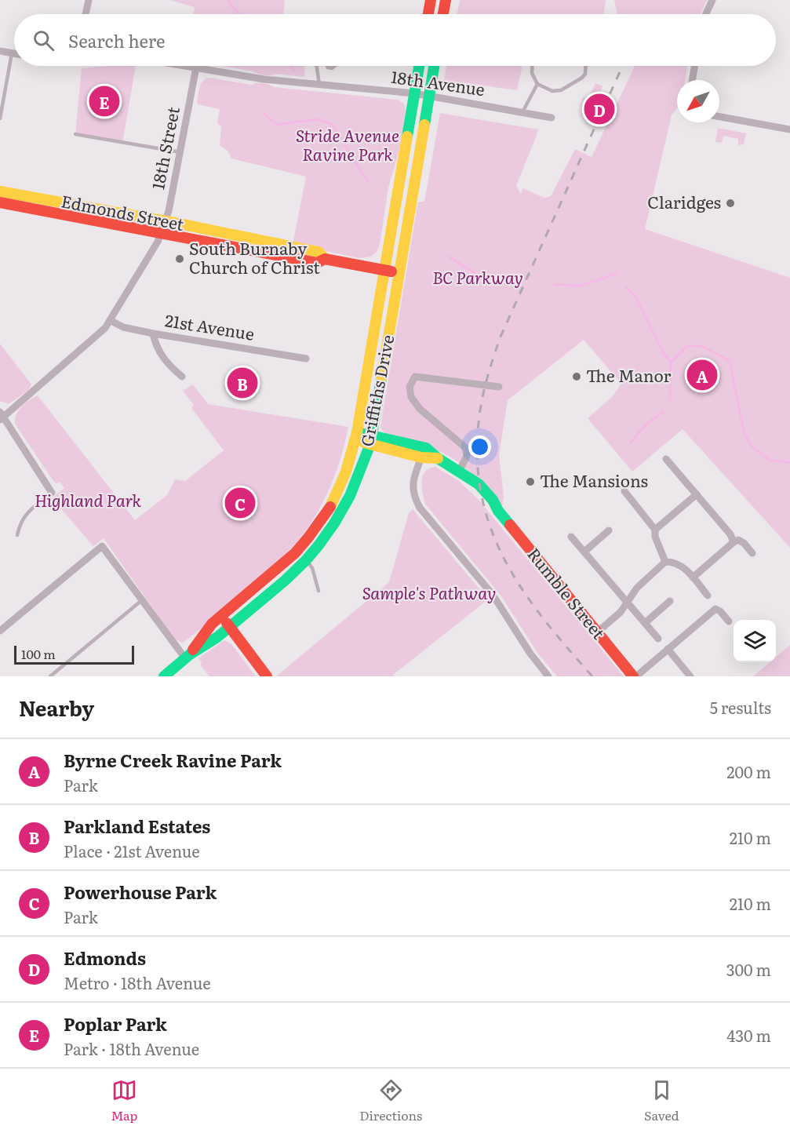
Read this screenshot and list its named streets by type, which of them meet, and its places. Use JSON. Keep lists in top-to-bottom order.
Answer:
{
  "streets": {
    "main road": ["Edmonds Street", "Griffiths Drive", "Rumble Street"],
    "street": ["18th Avenue", "18th Street", "21st Avenue"]
  },
  "crossings": [
    ["18th Avenue", "18th Street"],
    ["18th Avenue", "Griffiths Drive"],
    ["18th Street", "Edmonds Street"],
    ["18th Street", "21st Avenue"],
    ["Edmonds Street", "Griffiths Drive"],
    ["Griffiths Drive", "Rumble Street"]
  ],
  "parks": [
    "Stride Avenue Ravine Park",
    "BC Parkway",
    "Highland Park",
    "Sample's Pathway"
  ],
  "places": [
    "Claridges",
    "South Burnaby Church of Christ",
    "The Manor",
    "The Mansions"
  ],
  "scale_bar": "100 m",
  "north": "bottom left",
  "page": {
    "search": "Search here",
    "pins": [
      "E",
      "D",
      "A",
      "B",
      "C"
    ],
    "scale": "100 m",
    "heading": ["Nearby", "5 results"],
    "list": [
      {
        "mark": "A",
        "name": "Byrne Creek Ravine Park",
        "note": "Park",
        "value": "200 m"
      },
      {
        "mark": "B",
        "name": "Parkland Estates",
        "note": "Place · 21st Avenue",
        "value": "210 m"
      },
      {
        "mark": "C",
        "name": "Powerhouse Park",
        "note": "Park",
        "value": "210 m"
      },
      {
        "mark": "D",
        "name": "Edmonds",
        "note": "Metro · 18th Avenue",
        "value": "300 m"
      },
      {
        "mark": "E",
        "name": "Poplar Park",
        "note": "Park · 18th Avenue",
        "value": "430 m"
      }
    ],
    "nav": ["Map", "Directions", "Saved"]
  }
}
